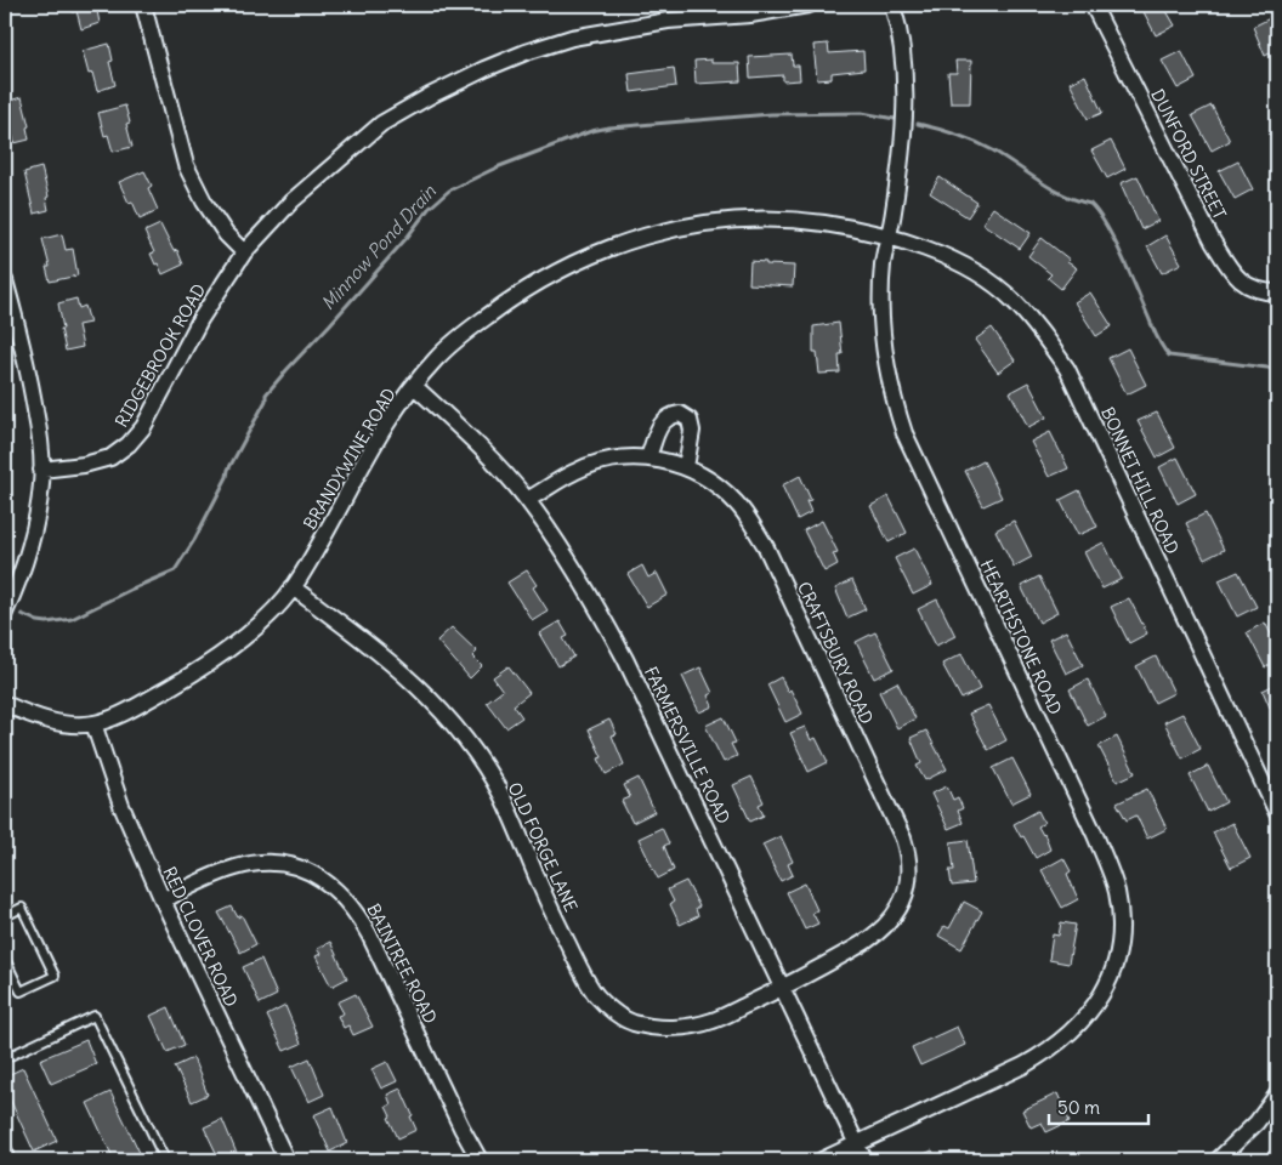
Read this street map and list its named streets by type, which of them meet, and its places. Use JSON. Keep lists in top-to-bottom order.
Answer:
{
  "streets": {
    "street": [
      "DUNFORD STREET",
      "RIDGEBROOK ROAD",
      "BRANDYWINE ROAD",
      "BONNET HILL ROAD",
      "HEARTHSTONE ROAD",
      "CRAFTSBURY ROAD",
      "FARMERSVILLE ROAD",
      "OLD FORGE LANE",
      "RED CLOVER ROAD",
      "BAINTREE ROAD"
    ]
  },
  "crossings": [
    ["BRANDYWINE ROAD", "BONNET HILL ROAD"],
    ["BRANDYWINE ROAD", "HEARTHSTONE ROAD"],
    ["BRANDYWINE ROAD", "FARMERSVILLE ROAD"],
    ["BRANDYWINE ROAD", "OLD FORGE LANE"],
    ["BRANDYWINE ROAD", "RED CLOVER ROAD"],
    ["BONNET HILL ROAD", "HEARTHSTONE ROAD"],
    ["HEARTHSTONE ROAD", "FARMERSVILLE ROAD"],
    ["CRAFTSBURY ROAD", "FARMERSVILLE ROAD"],
    ["CRAFTSBURY ROAD", "OLD FORGE LANE"],
    ["FARMERSVILLE ROAD", "OLD FORGE LANE"],
    ["RED CLOVER ROAD", "BAINTREE ROAD"]
  ],
  "water": ["Minnow Pond Drain"],
  "scale_bar": "50 m"
}
